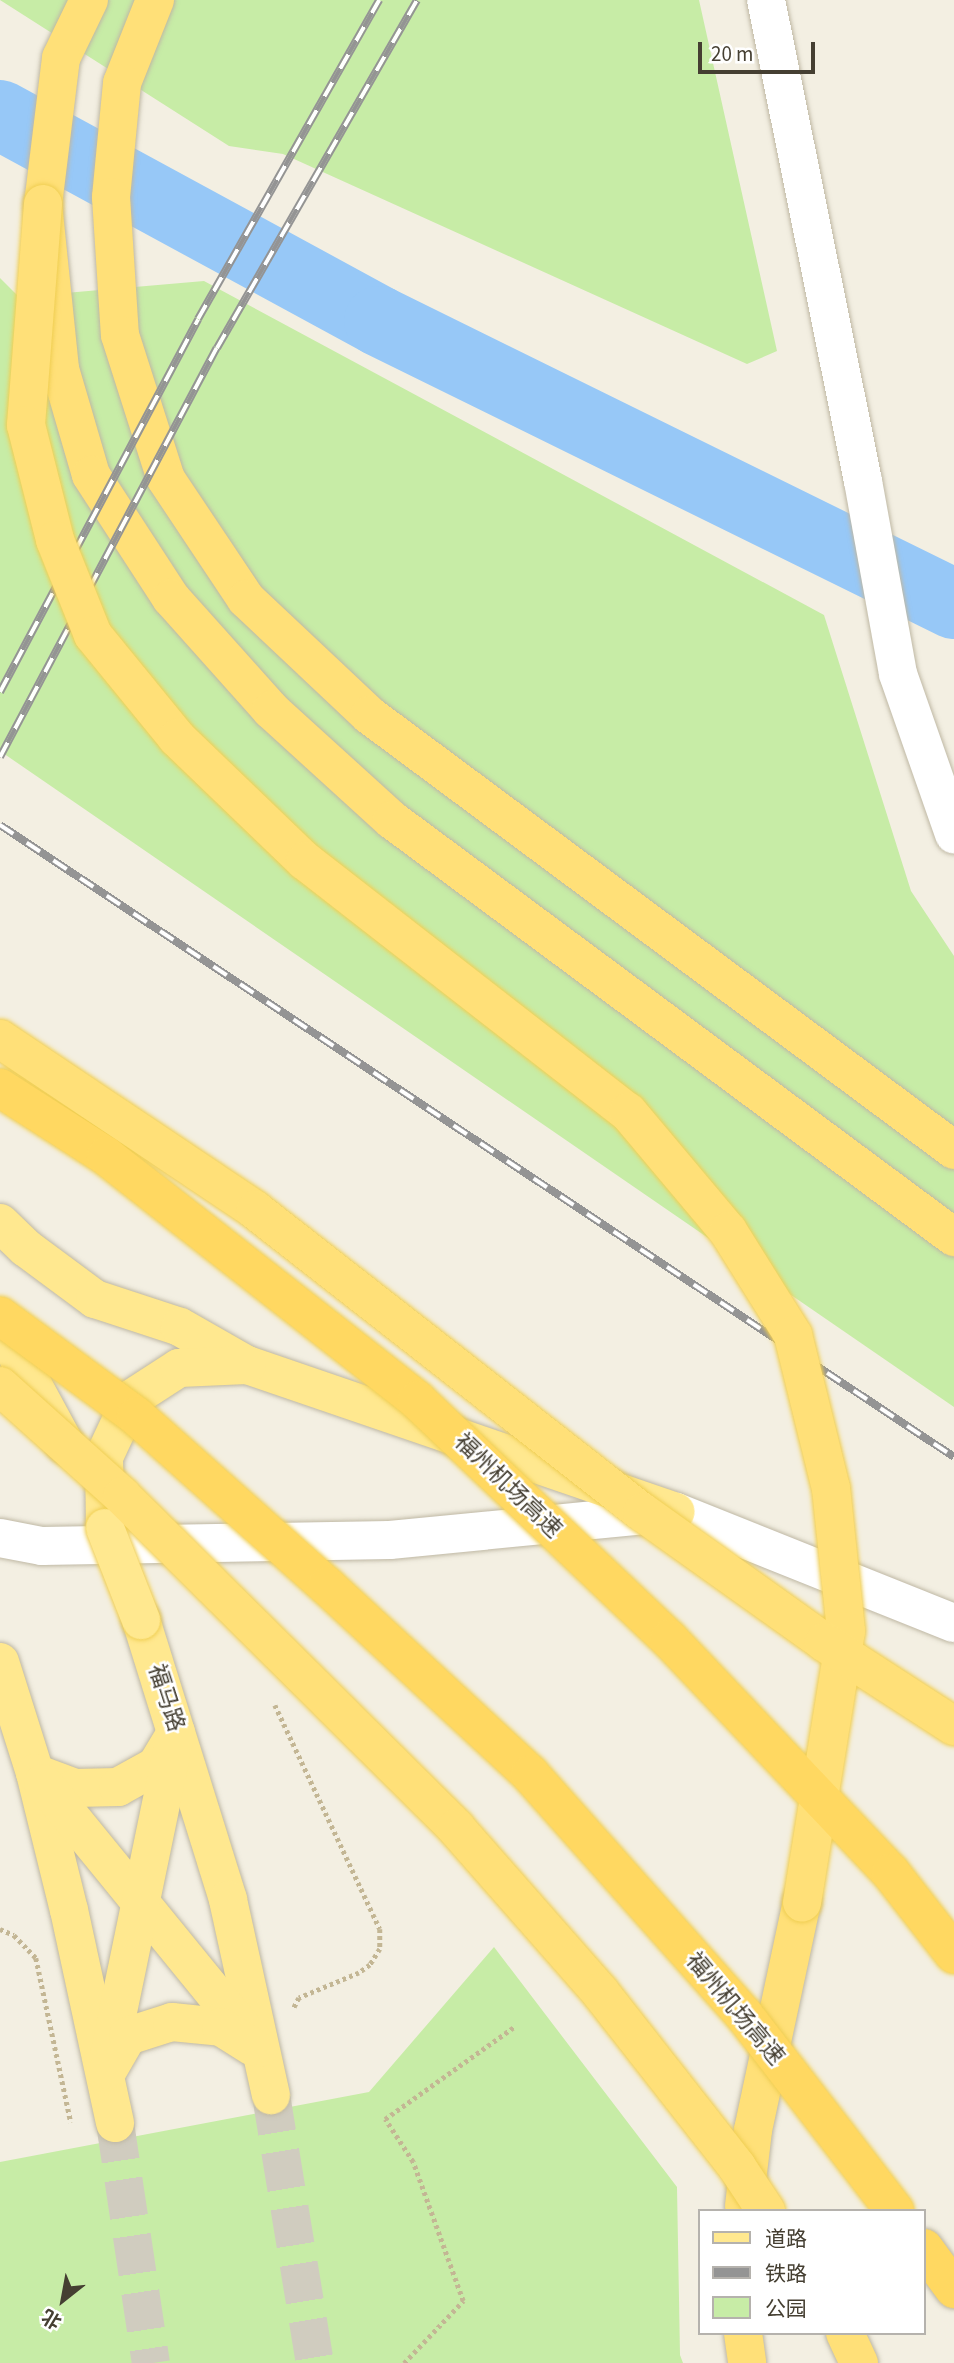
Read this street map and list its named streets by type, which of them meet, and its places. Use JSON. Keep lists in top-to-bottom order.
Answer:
{
  "streets": {
    "highway": ["福州机场高速"],
    "main road": ["福马路"]
  },
  "legend": ["道路", "铁路", "公园"],
  "scale_bar": "20 m",
  "north": "bottom left"
}
